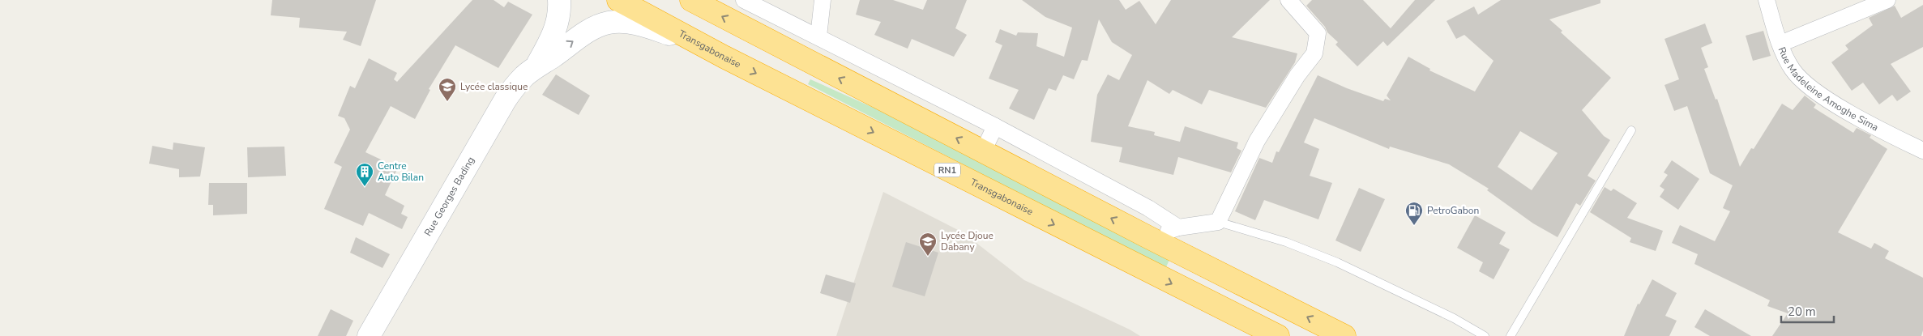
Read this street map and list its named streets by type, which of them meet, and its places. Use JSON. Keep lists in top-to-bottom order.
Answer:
{
  "streets": {
    "highway": ["Transgabonaise", "RN1"],
    "street": ["Rue Madeleine Amoghe Sima", "Rue Georges Bading"]
  },
  "places": {
    "school or university": ["Lycée classique", "Lycée Djoue Dabany"],
    "building": ["Centre Auto Bilan"],
    "fuel station": ["PetroGabon"]
  },
  "scale_bar": "20 m"
}
